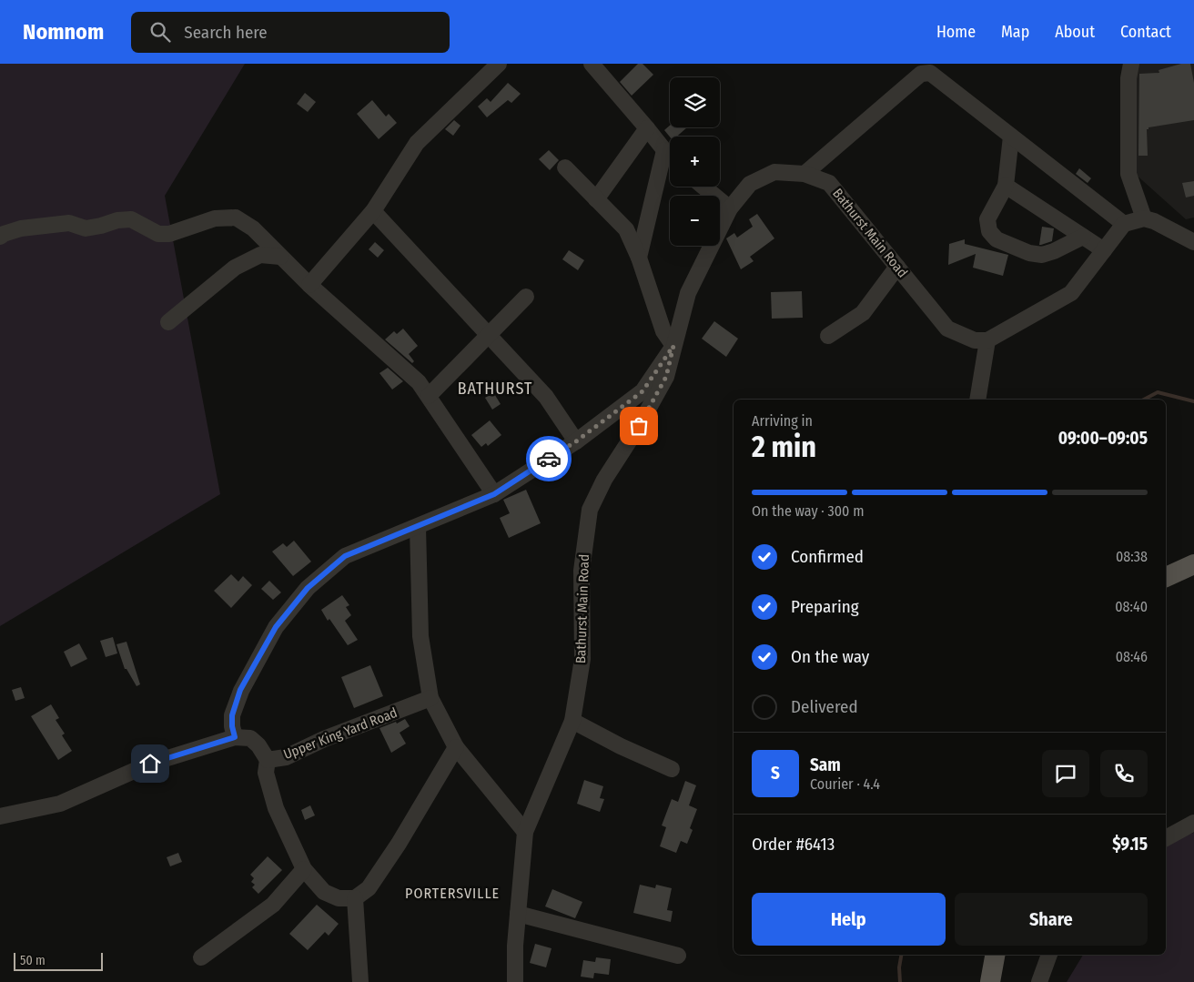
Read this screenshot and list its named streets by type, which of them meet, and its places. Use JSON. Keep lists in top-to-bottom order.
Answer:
{
  "streets": {
    "street": ["Bathurst Main Road", "Upper King Yard Road"]
  },
  "districts": ["BATHURST", "PORTERSVILLE"],
  "scale_bar": "50 m",
  "page": {
    "header": "Nomnom",
    "search": "Search here",
    "nav": [
      "Home",
      "Map",
      "About",
      "Contact"
    ],
    "map_buttons": ["+", "−"],
    "heading": ["2 min", "Arriving in", "09:00–09:05"],
    "panel": [
      "Sam",
      "Courier · 4.4",
      "Order #6413",
      "$9.15"
    ],
    "bar": "On the way · 300 m",
    "list": [
      ["Confirmed", "08:38"],
      ["Preparing", "08:40"],
      ["On the way", "08:46"],
      "Delivered"
    ],
    "round": "S",
    "buttons": ["Help", "Share"],
    "scale": "50 m"
  }
}
